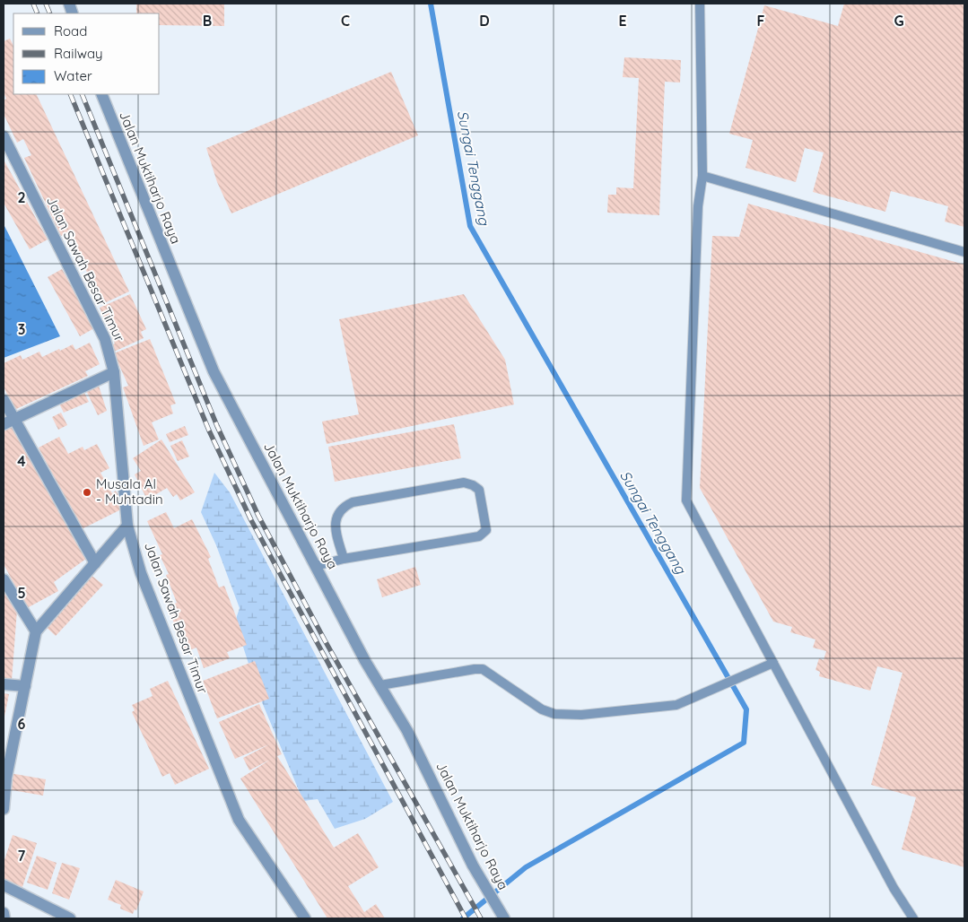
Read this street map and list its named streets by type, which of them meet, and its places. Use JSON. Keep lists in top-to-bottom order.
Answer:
{
  "streets": {
    "street": ["Jalan Muktiharjo Raya", "Jalan Sawah Besar Timur"]
  },
  "water": ["Sungai Tenggang"],
  "places": ["Musala Al - Muhtadin"],
  "legend": ["Road", "Railway", "Water"],
  "grid": {
    "columns": [
      "B",
      "C",
      "D",
      "E",
      "F",
      "G"
    ],
    "rows": [
      "2",
      "3",
      "4",
      "5",
      "6",
      "7"
    ]
  }
}
